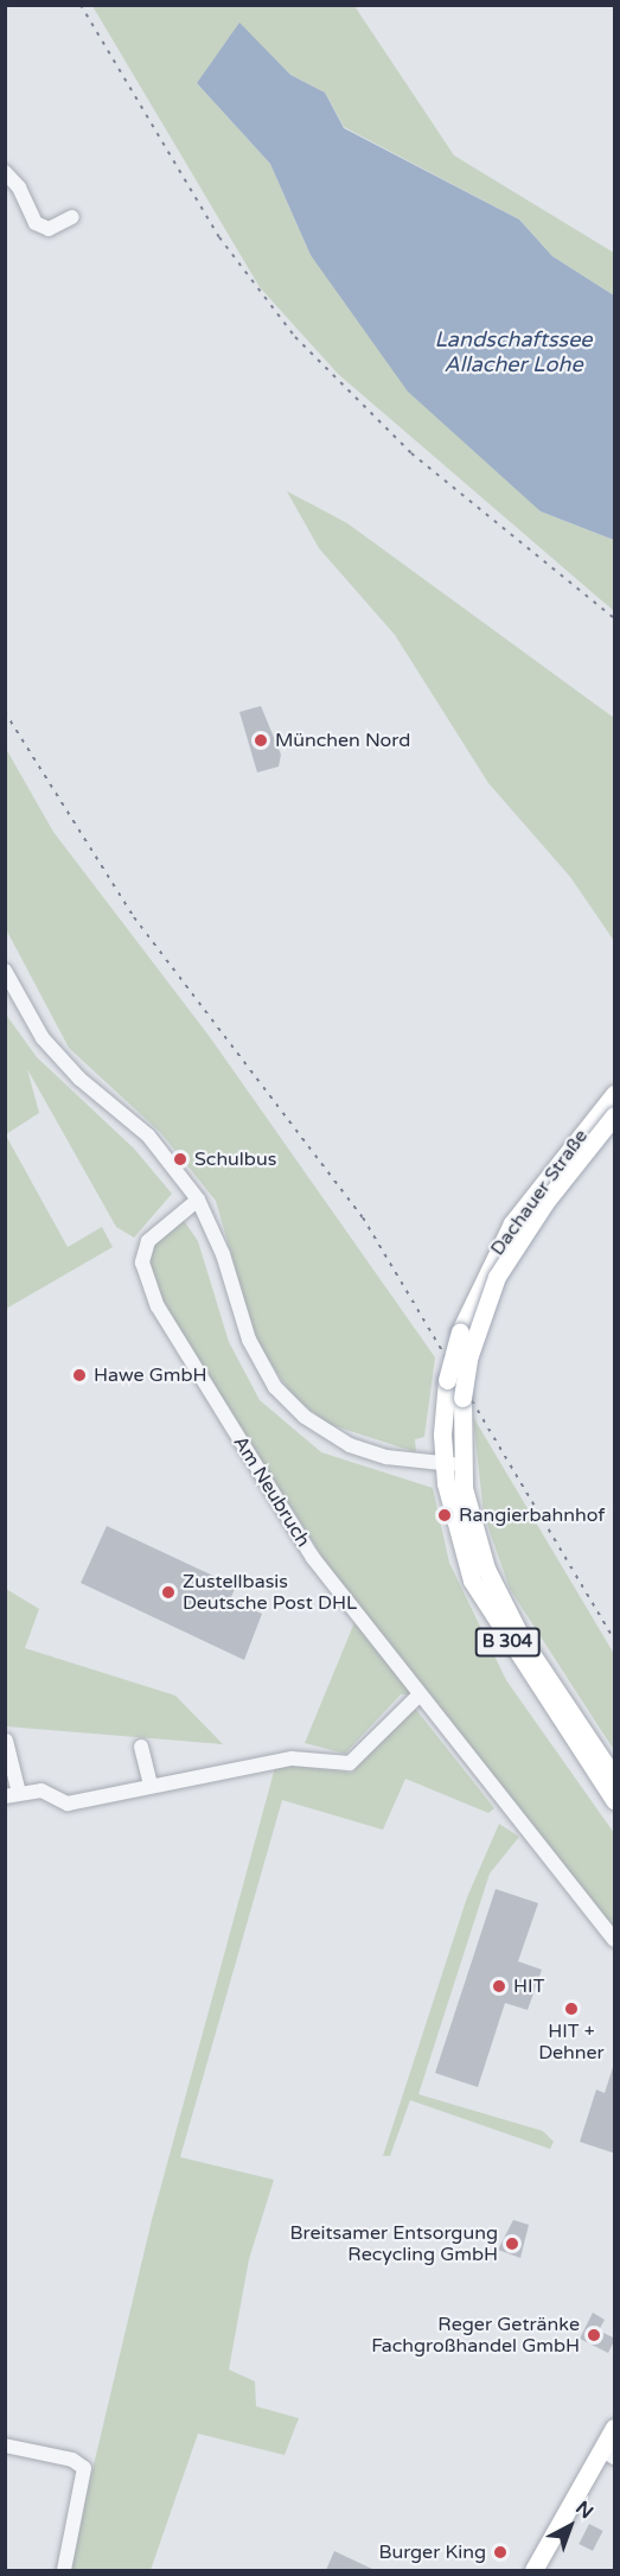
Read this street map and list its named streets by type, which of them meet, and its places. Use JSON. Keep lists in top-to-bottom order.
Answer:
{
  "streets": {
    "main road": ["Dachauer Straße", "B 304"],
    "street": ["Am Neubruch"]
  },
  "water": ["Landschaftssee Allacher Lohe"],
  "places": [
    "München Nord",
    "Schulbus",
    "Hawe GmbH",
    "Rangierbahnhof",
    "Zustellbasis Deutsche Post DHL",
    "HIT",
    "HIT + Dehner",
    "Breitsamer Entsorgung Recycling GmbH",
    "Reger Getränke Fachgroßhandel GmbH",
    "Burger King"
  ],
  "north": "top right"
}
